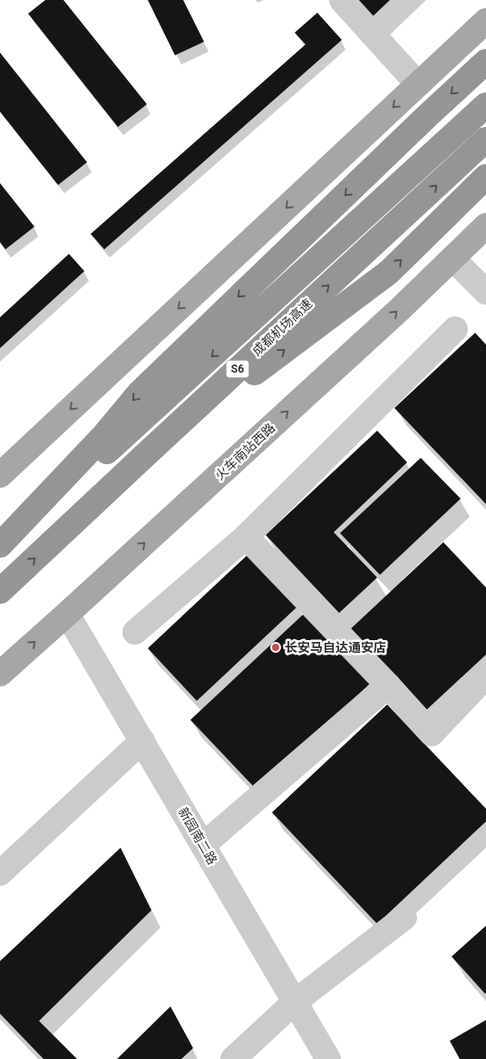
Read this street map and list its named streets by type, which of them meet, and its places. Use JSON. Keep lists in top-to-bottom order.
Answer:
{
  "streets": {
    "highway": ["成都机场高速", "S6"],
    "main road": ["火车南站西路"],
    "street": ["新园南二路"]
  },
  "crossings": [
    ["火车南站西路", "新园南二路"]
  ],
  "places": ["长安马自达通安店"]
}
